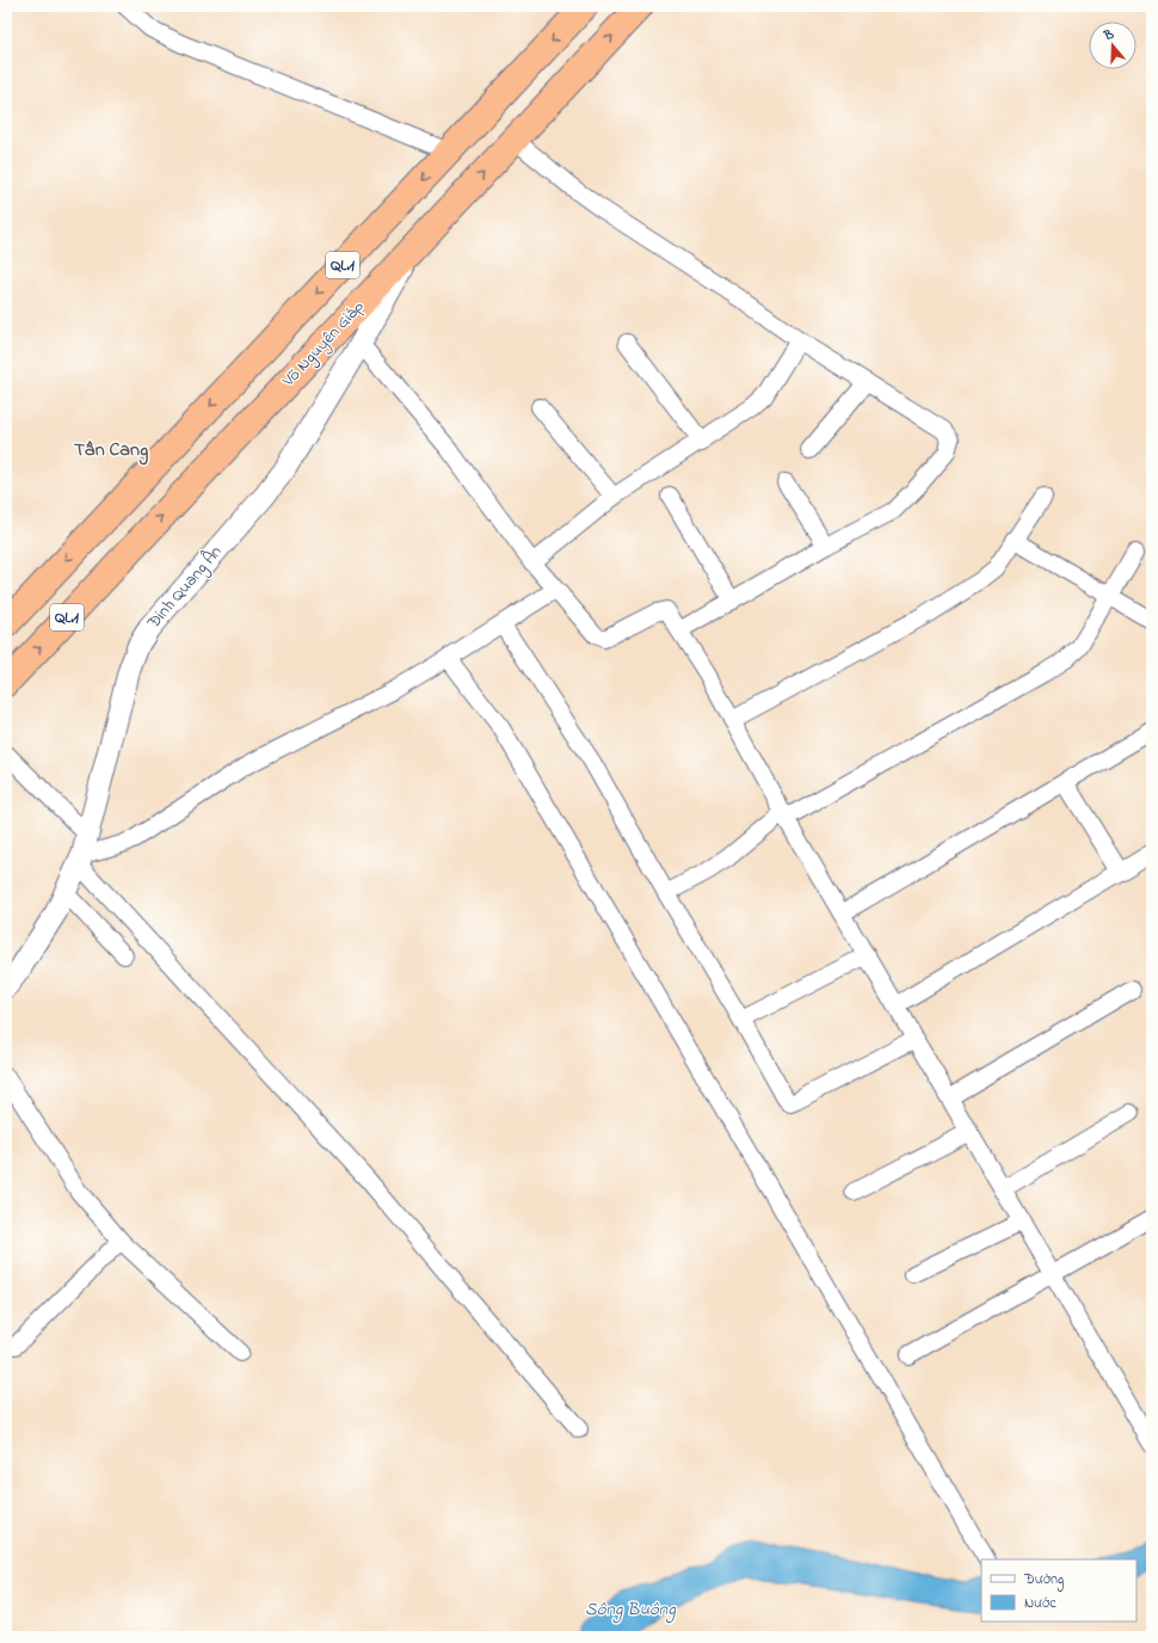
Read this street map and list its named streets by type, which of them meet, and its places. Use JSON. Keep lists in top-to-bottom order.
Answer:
{
  "streets": {
    "highway": ["QL.1", "Võ Nguyên Giáp"],
    "street": ["Đinh Quang Ân"]
  },
  "crossings": [
    ["Võ Nguyên Giáp", "Đinh Quang Ân"]
  ],
  "districts": ["Tân Cang"],
  "water": ["Sông Buông"],
  "legend": ["Đường", "Nước"],
  "north": "top"
}
